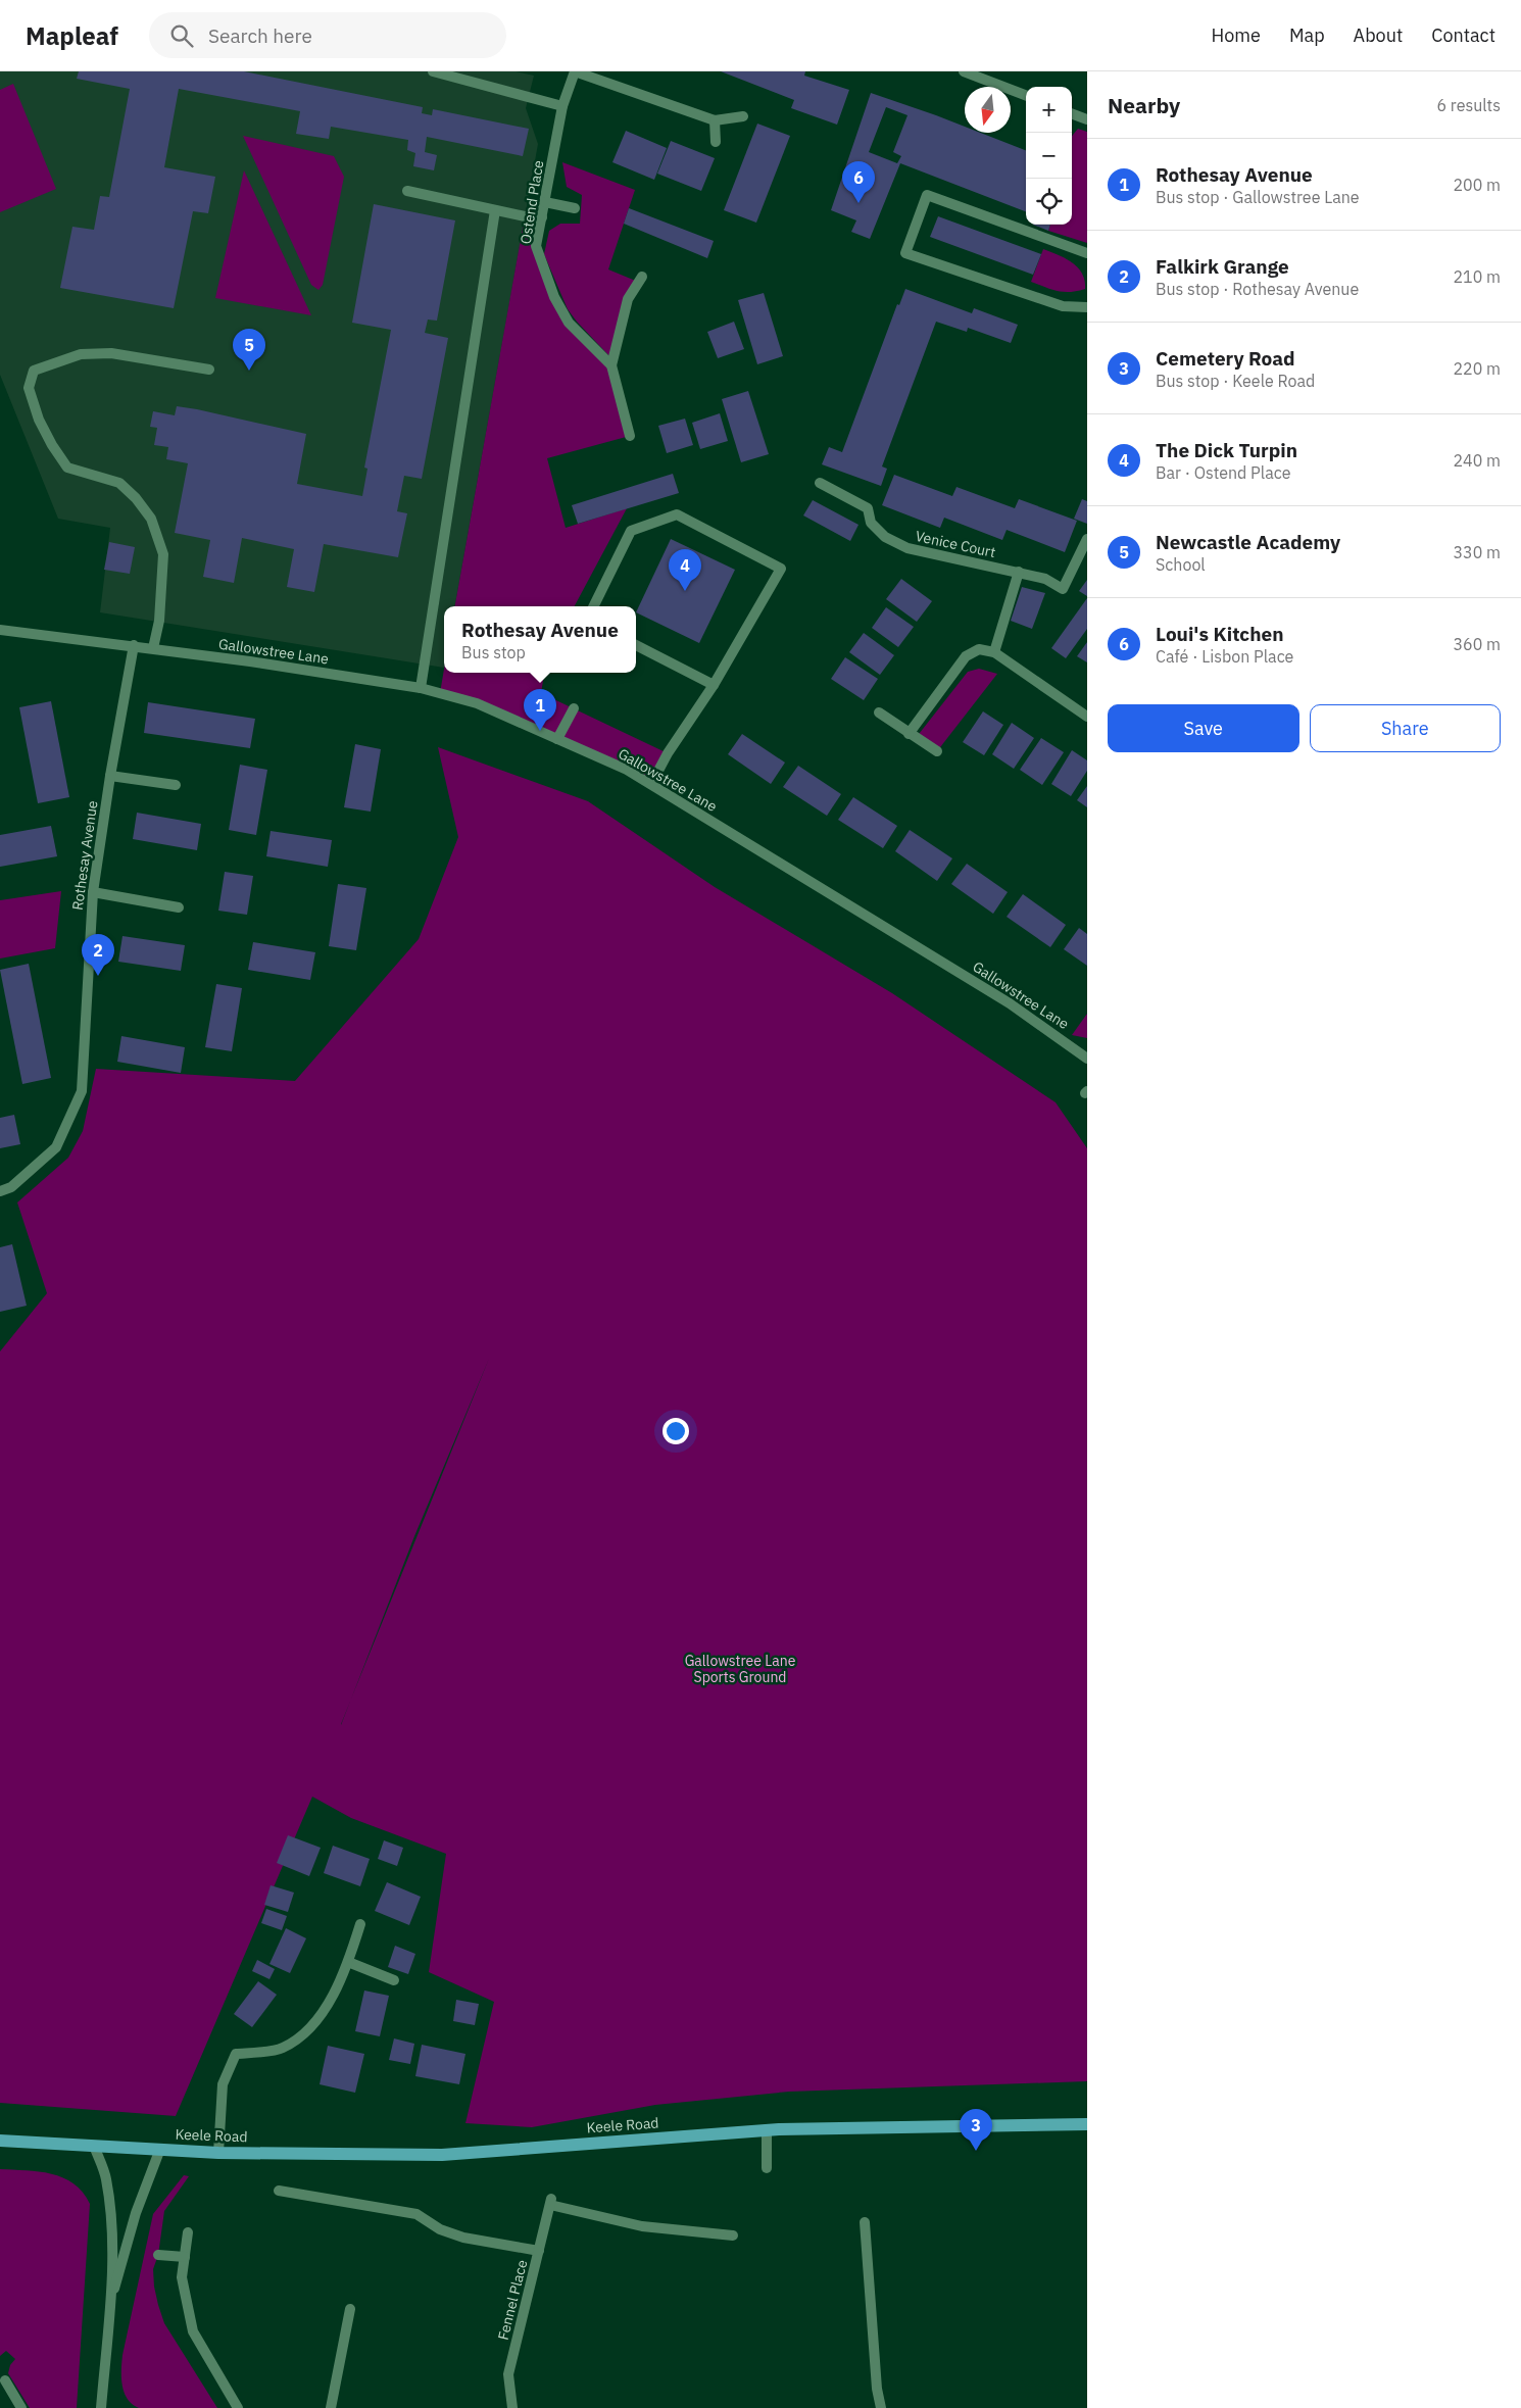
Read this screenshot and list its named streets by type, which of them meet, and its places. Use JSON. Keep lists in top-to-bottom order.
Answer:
{
  "streets": {
    "main road": ["Keele Road"],
    "street": [
      "Ostend Place",
      "Venice Court",
      "Gallowstree Lane",
      "Rothesay Avenue",
      "Fennel Place"
    ]
  },
  "crossings": [
    ["Gallowstree Lane", "Rothesay Avenue"]
  ],
  "parks": ["Gallowstree Lane Sports Ground"],
  "north": "bottom",
  "page": {
    "header": "Mapleaf",
    "search": "Search here",
    "nav": [
      "Home",
      "Map",
      "About",
      "Contact"
    ],
    "heading": ["Nearby", "6 results"],
    "map_buttons": ["+", "−"],
    "list": [
      {
        "mark": "1",
        "name": "Rothesay Avenue",
        "note": "Bus stop · Gallowstree Lane",
        "value": "200 m"
      },
      {
        "mark": "2",
        "name": "Falkirk Grange",
        "note": "Bus stop · Rothesay Avenue",
        "value": "210 m"
      },
      {
        "mark": "3",
        "name": "Cemetery Road",
        "note": "Bus stop · Keele Road",
        "value": "220 m"
      },
      {
        "mark": "4",
        "name": "The Dick Turpin",
        "note": "Bar · Ostend Place",
        "value": "240 m"
      },
      {
        "mark": "5",
        "name": "Newcastle Academy",
        "note": "School",
        "value": "330 m"
      },
      {
        "mark": "6",
        "name": "Loui's Kitchen",
        "note": "Café · Lisbon Place",
        "value": "360 m"
      }
    ],
    "pins": [
      "6",
      "5",
      "4",
      "1",
      "2",
      "3"
    ],
    "popup": ["Rothesay Avenue", "Bus stop"],
    "buttons": ["Save", "Share"]
  }
}
